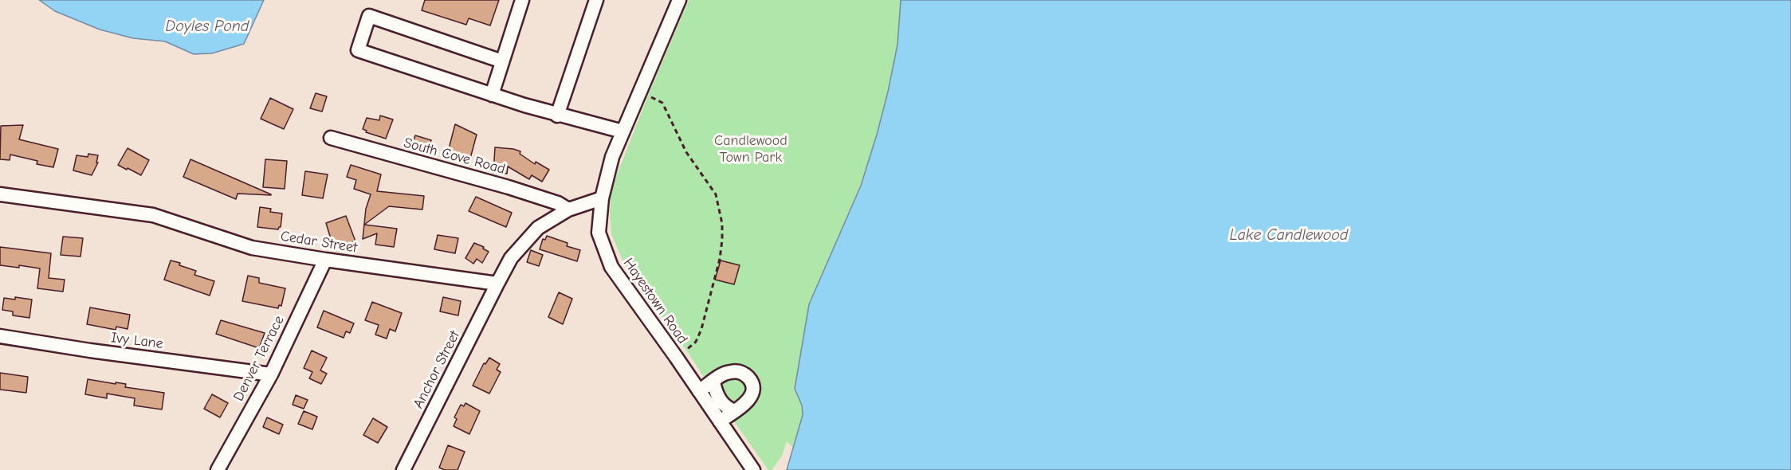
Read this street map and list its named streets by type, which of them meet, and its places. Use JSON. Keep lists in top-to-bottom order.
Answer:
{
  "streets": {
    "street": [
      "South Cove Road",
      "Cedar Street",
      "Hayestown Road",
      "Ivy Lane",
      "Denver Terrace",
      "Anchor Street"
    ]
  },
  "crossings": [
    ["Cedar Street", "Denver Terrace"],
    ["Cedar Street", "Anchor Street"],
    ["Ivy Lane", "Denver Terrace"]
  ],
  "water": ["Doyles Pond", "Lake Candlewood"],
  "parks": ["Candlewood Town Park"]
}
